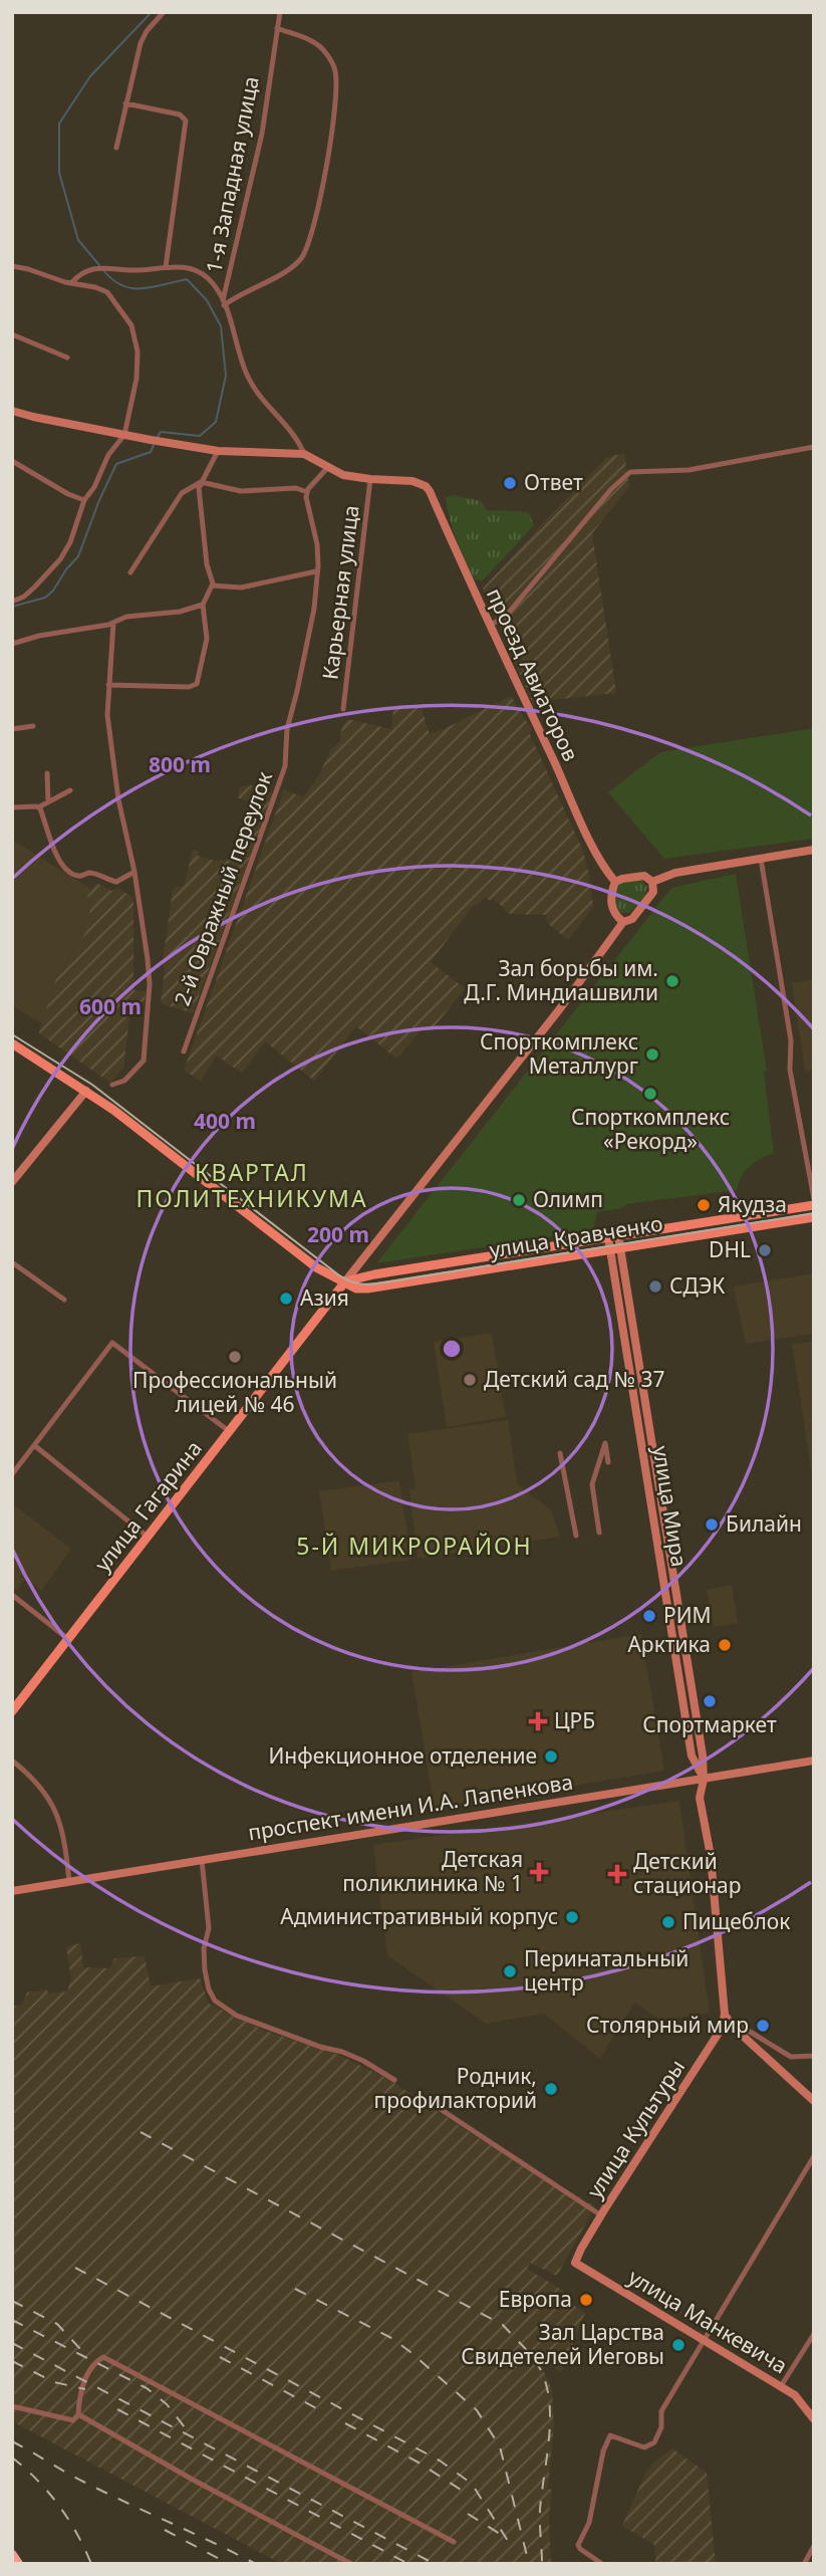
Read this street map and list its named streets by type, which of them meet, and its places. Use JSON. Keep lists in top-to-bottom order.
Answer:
{
  "streets": {
    "main road": ["улица Кравченко", "улица Гагарина"],
    "street": [
      "1-я Западная улица",
      "Карьерная улица",
      "проезд Авиаторов",
      "2-й Овражный переулок",
      "улица Мира",
      "проспект имени И.А. Лапенкова",
      "улица Культуры",
      "улица Манкевича"
    ]
  },
  "crossings": [
    ["Карьерная улица", "проезд Авиаторов"],
    ["проезд Авиаторов", "улица Гагарина"],
    ["улица Кравченко", "улица Гагарина"],
    ["улица Кравченко", "улица Мира"],
    ["улица Мира", "проспект имени И.А. Лапенкова"],
    ["улица Мира", "улица Культуры"],
    ["улица Культуры", "улица Манкевича"]
  ],
  "districts": ["КВАРТАЛ ПОЛИТЕХНИКУМА", "5-Й МИКРОРАЙОН"],
  "places": {
    "other": [
      "Ответ",
      "Зал борьбы им. Д.Г. Миндиашвили",
      "Спорткомплекс Металлург",
      "Спорткомплекс «Рекорд»",
      "Олимп",
      "Якудза",
      "DHL",
      "СДЭК",
      "Азия",
      "Профессиональный лицей № 46",
      "Детский сад № 37",
      "Билайн",
      "РИМ",
      "Арктика",
      "Спортмаркет",
      "Инфекционное отделение",
      "Административный корпус",
      "Пищеблок",
      "Перинатальный центр",
      "Столярный мир",
      "Родник, профилакторий",
      "Европа",
      "Зал Царства Свидетелей Иеговы"
    ],
    "health": ["ЦРБ", "Детская поликлиника № 1", "Детский стационар"]
  },
  "rings": [
    "800 m",
    "600 m",
    "400 m",
    "200 m"
  ]
}
